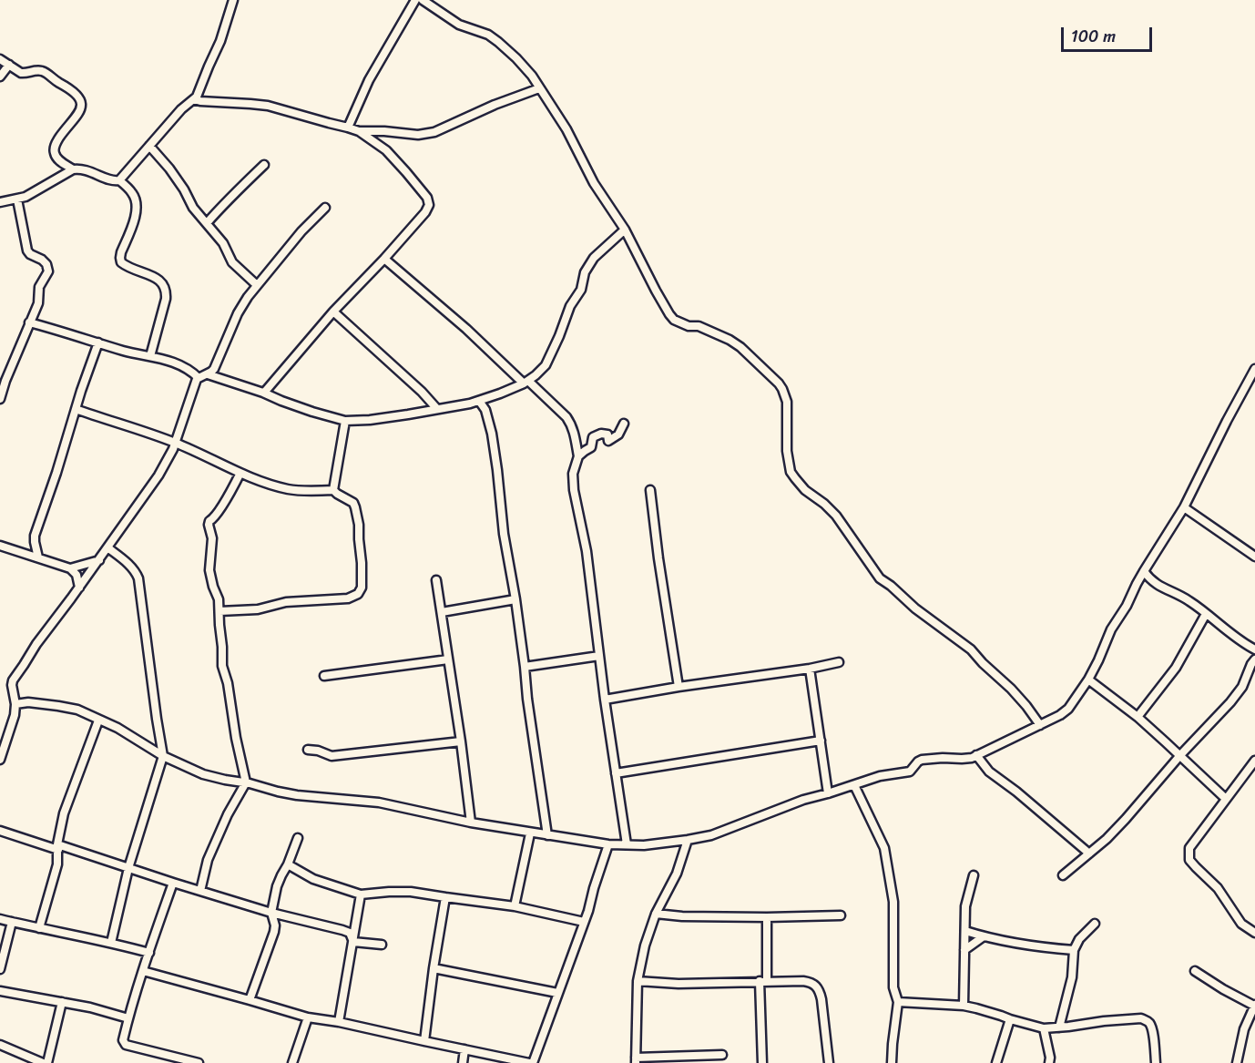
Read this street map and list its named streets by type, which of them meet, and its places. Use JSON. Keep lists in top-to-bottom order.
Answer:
{
  "scale_bar": "100 m"
}
